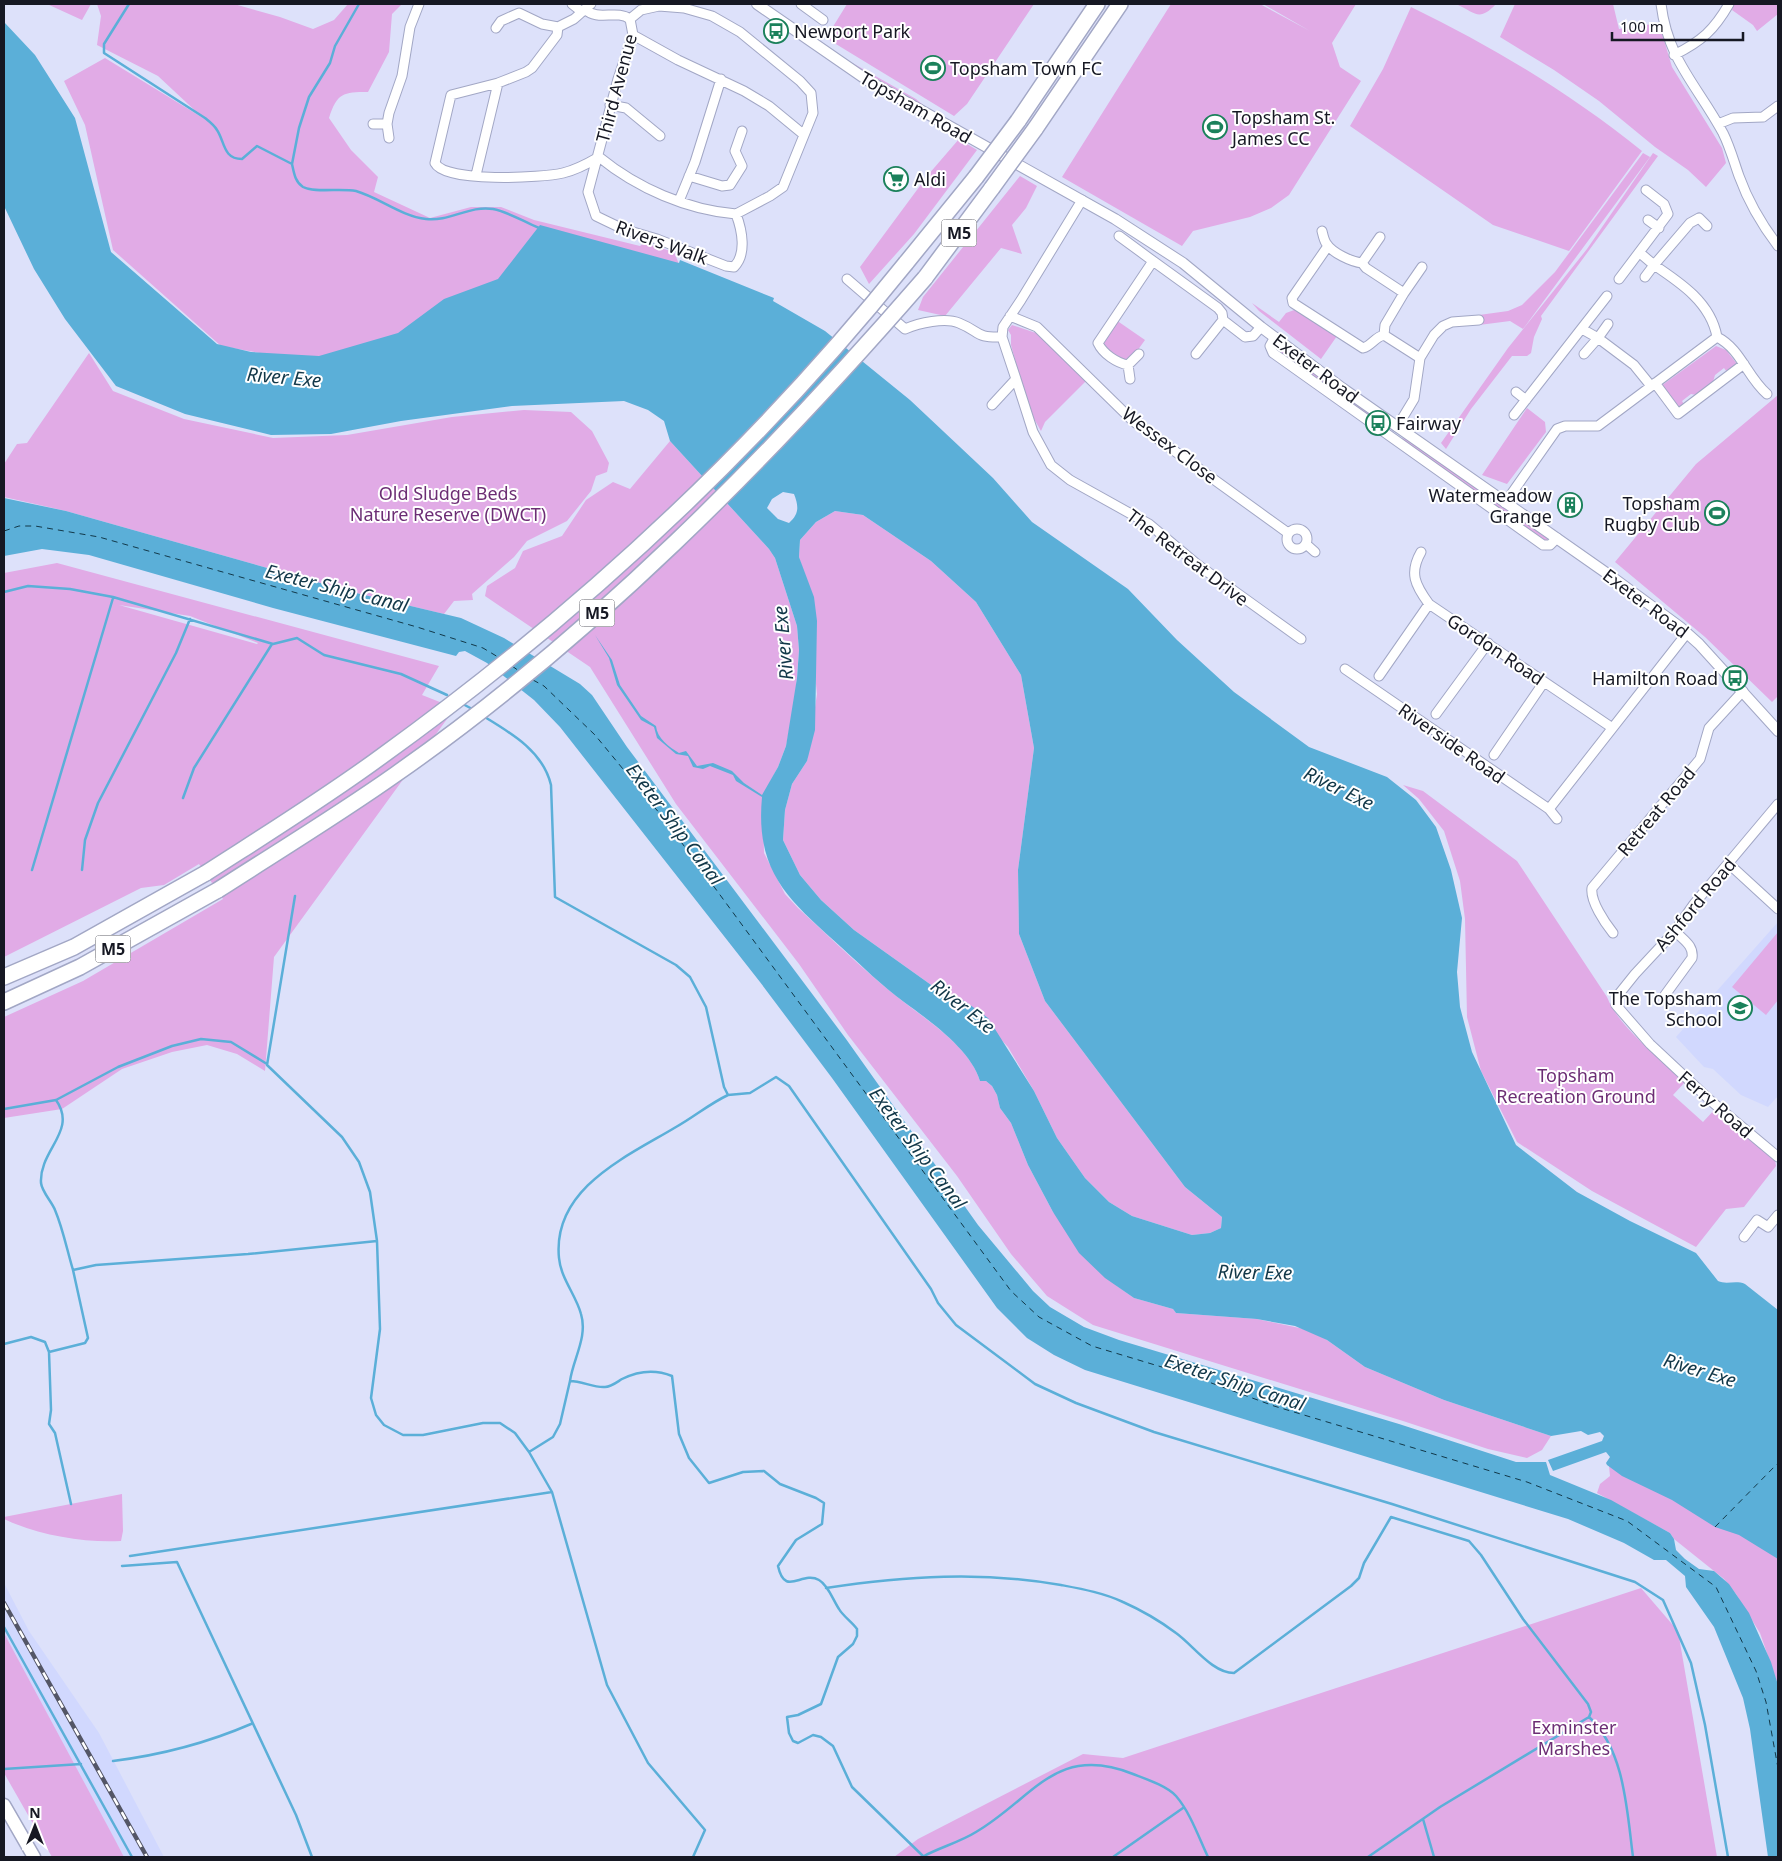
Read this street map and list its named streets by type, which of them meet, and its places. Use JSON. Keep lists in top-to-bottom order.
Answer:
{
  "streets": {
    "highway": ["M5"],
    "street": [
      "Third Avenue",
      "Topsham Road",
      "Rivers Walk",
      "Exeter Road",
      "Wessex Close",
      "The Retreat Drive",
      "Gordon Road",
      "Riverside Road",
      "Retreat Road",
      "Ashford Road",
      "Ferry Road"
    ]
  },
  "crossings": [
    ["Third Avenue", "Rivers Walk"],
    ["Topsham Road", "Exeter Road"],
    ["Exeter Road", "Retreat Road"],
    ["Ashford Road", "Ferry Road"]
  ],
  "water": ["River Exe", "Exeter Ship Canal"],
  "parks": ["Old Sludge Beds Nature Reserve (DWCT)", "Topsham Recreation Ground", "Exminster Marshes"],
  "places": {
    "bus stop": ["Newport Park", "Fairway", "Hamilton Road"],
    "sports": ["Topsham Town FC", "Topsham St. James CC", "Topsham Rugby Club"],
    "supermarket": ["Aldi"],
    "building": ["Watermeadow Grange"],
    "school or university": ["The Topsham School"]
  },
  "scale_bar": "100 m",
  "north": "top"
}
